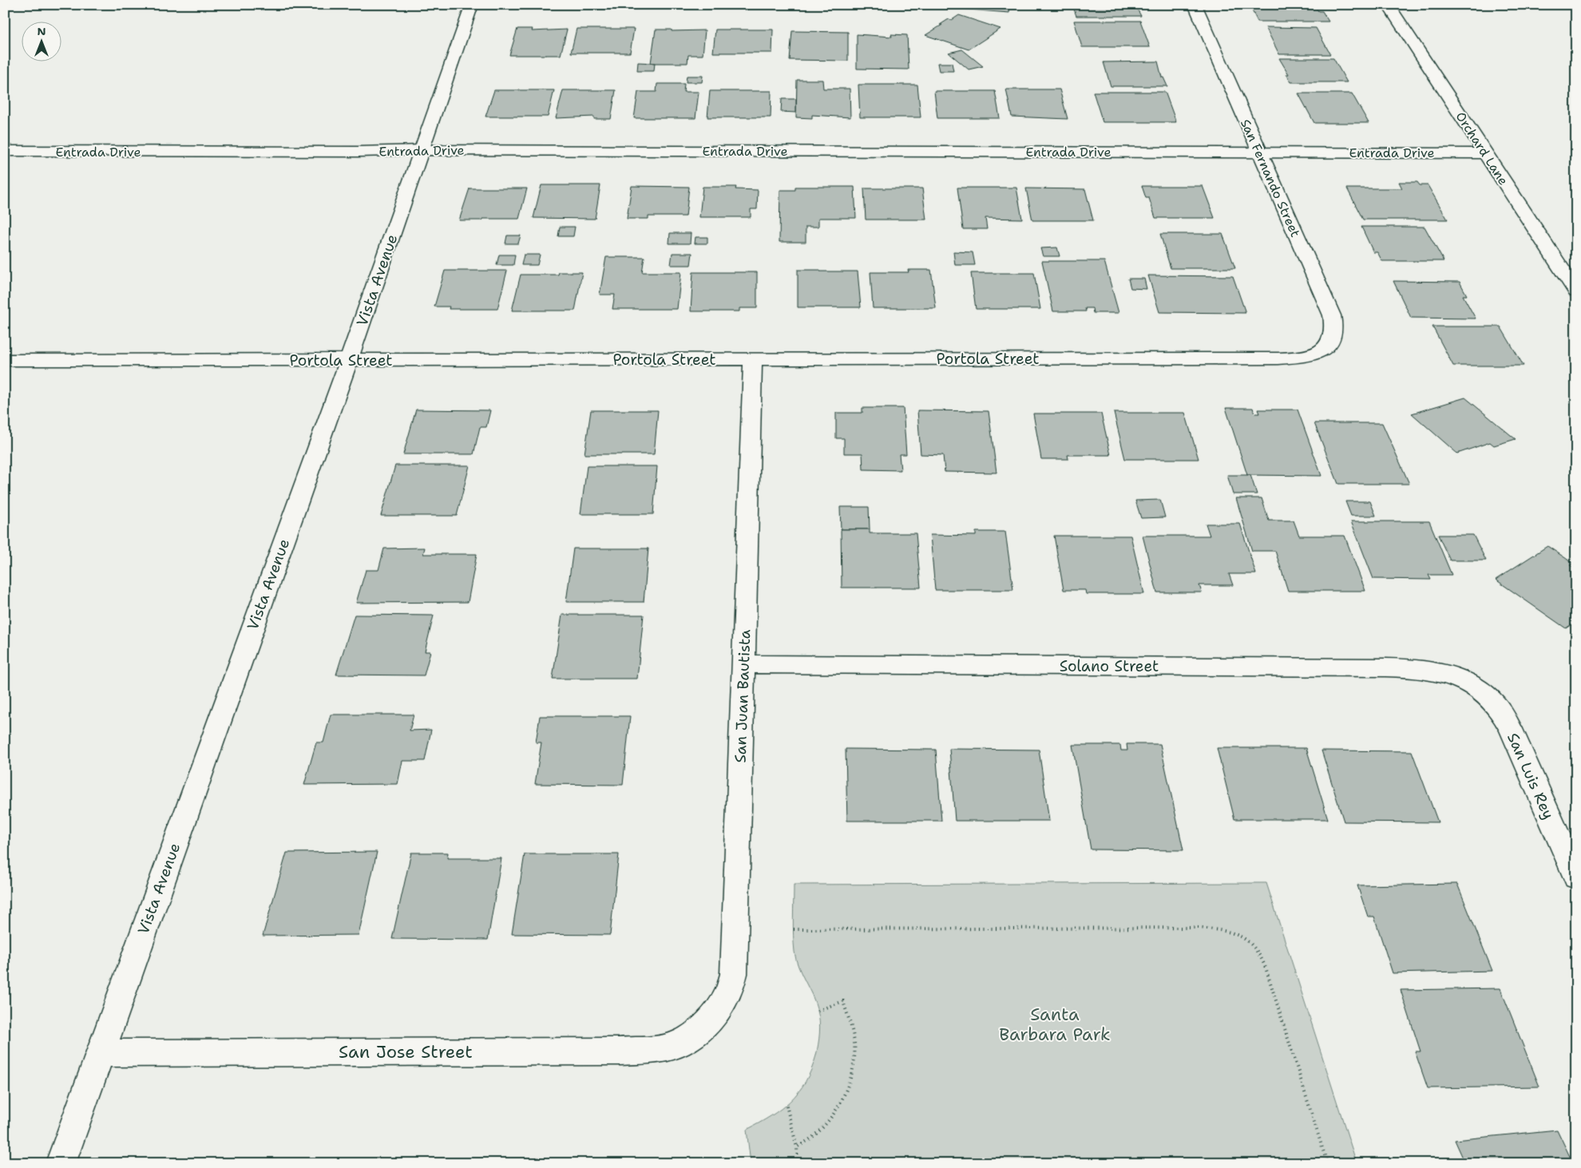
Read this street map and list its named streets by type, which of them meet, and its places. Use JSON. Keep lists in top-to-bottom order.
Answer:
{
  "streets": {
    "street": [
      "Orchard Lane",
      "Entrada Drive",
      "San Fernando Street",
      "Vista Avenue",
      "Portola Street",
      "Solano Street",
      "San Juan Bautista",
      "San Luis Rey",
      "San Jose Street"
    ]
  },
  "crossings": [
    ["Orchard Lane", "Entrada Drive"],
    ["Entrada Drive", "San Fernando Street"],
    ["Entrada Drive", "Vista Avenue"],
    ["San Fernando Street", "Portola Street"],
    ["Vista Avenue", "Portola Street"],
    ["Vista Avenue", "San Jose Street"],
    ["Portola Street", "San Juan Bautista"],
    ["Solano Street", "San Juan Bautista"],
    ["Solano Street", "San Luis Rey"],
    ["San Juan Bautista", "San Jose Street"]
  ],
  "parks": ["Santa Barbara Park"],
  "north": "top"
}
